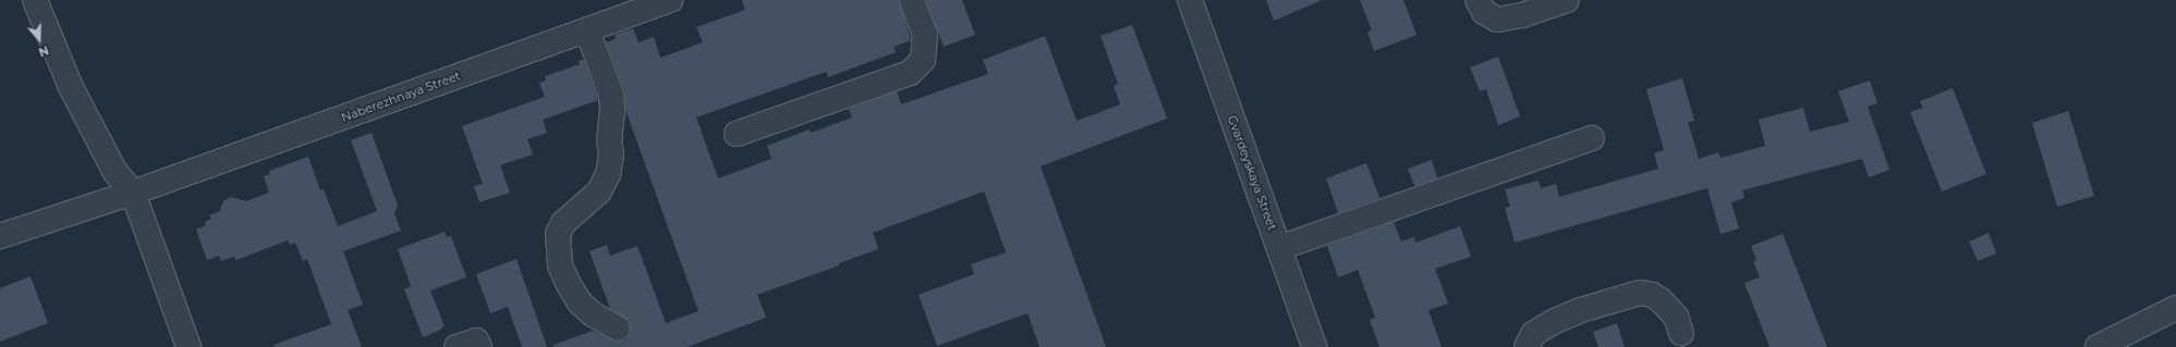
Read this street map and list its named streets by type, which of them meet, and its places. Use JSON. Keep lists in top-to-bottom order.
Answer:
{
  "streets": {
    "street": ["Naberezhnaya Street", "Gvardeyskaya Street"]
  },
  "north": "bottom"
}
